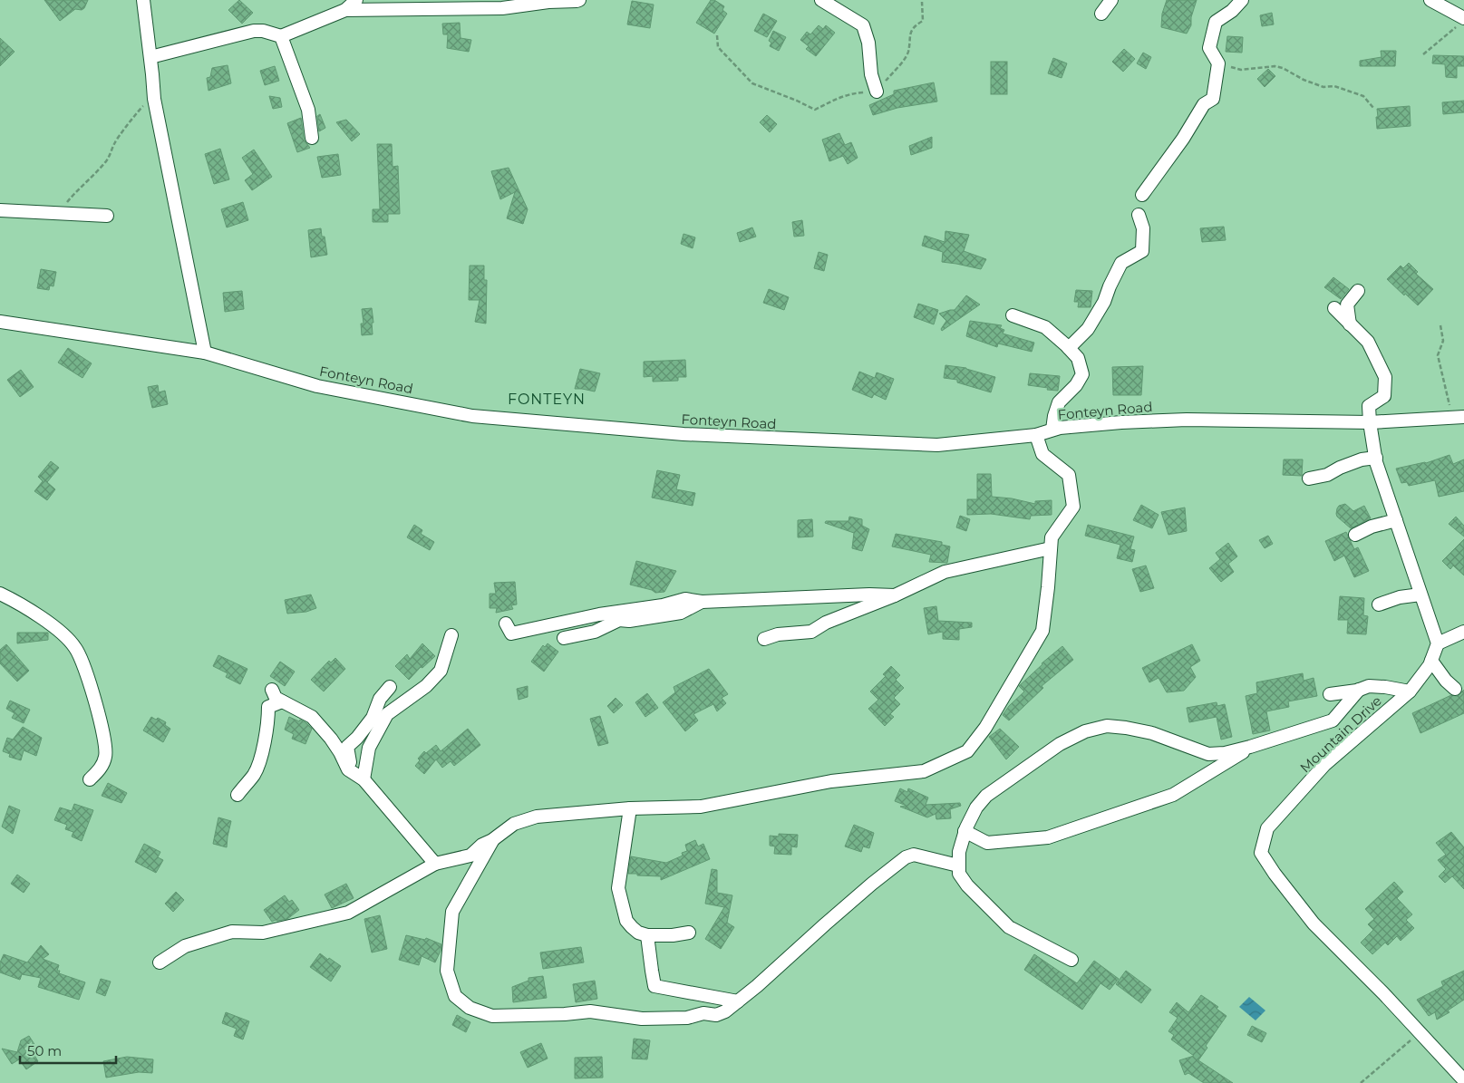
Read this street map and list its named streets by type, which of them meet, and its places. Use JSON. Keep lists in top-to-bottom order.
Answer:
{
  "streets": {
    "street": ["Fonteyn Road", "Mountain Drive"]
  },
  "districts": ["FONTEYN"],
  "scale_bar": "50 m"
}
